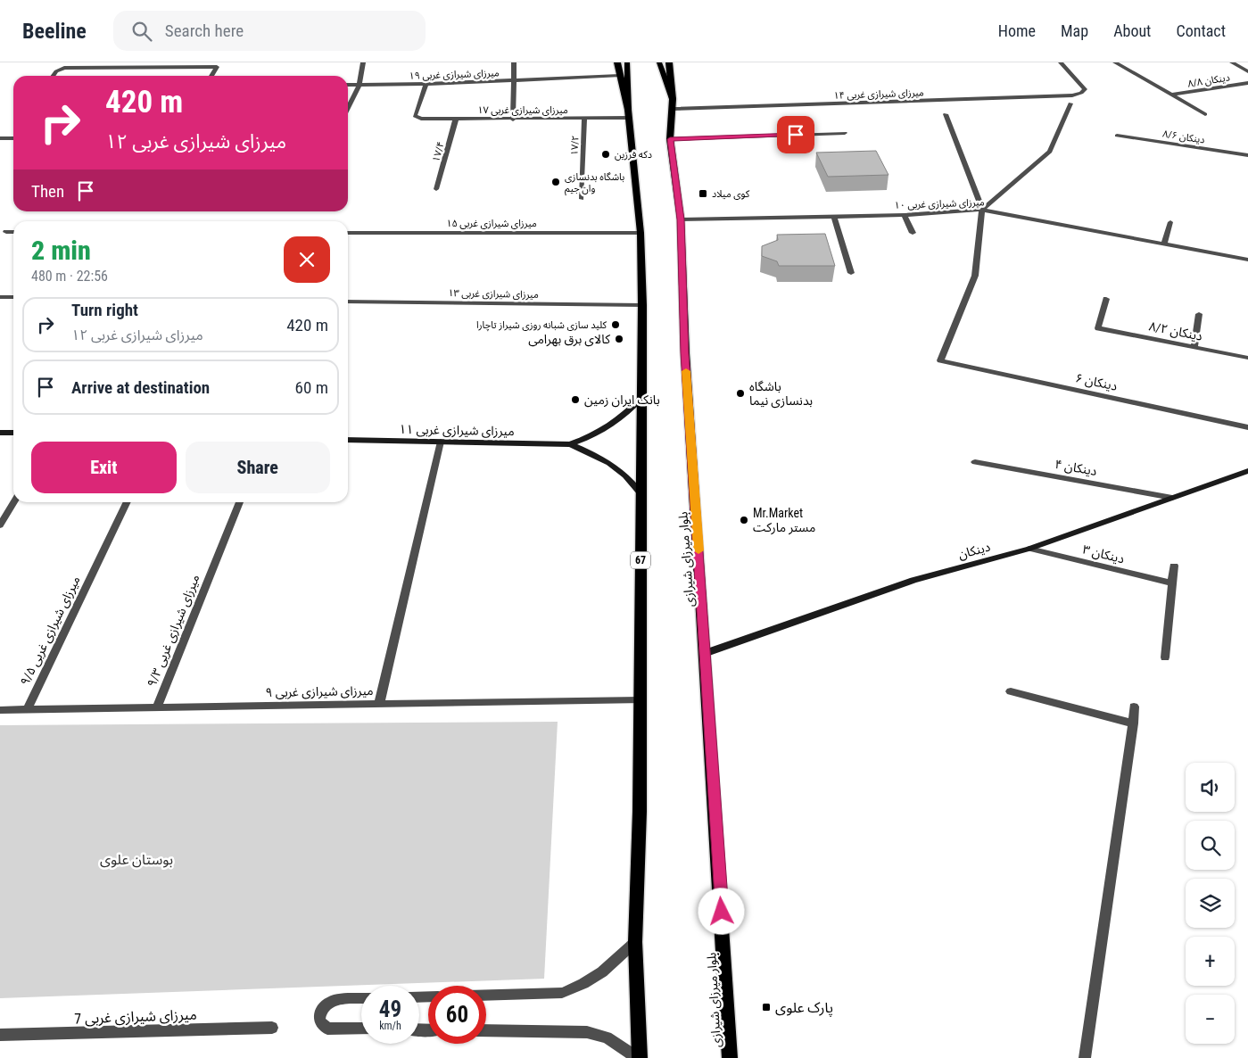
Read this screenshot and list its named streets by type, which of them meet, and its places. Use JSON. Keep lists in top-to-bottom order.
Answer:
{
  "streets": {
    "main road": [
      "میرزای شیرازی غربی ۱۱",
      "دینکان",
      "بلوار میرزای شیرازی",
      "67"
    ],
    "street": [
      "۱۹ میرزای شیرازی غربی",
      "۸/۸ دینکان",
      "۱۴ میرزای شیرازی غربی",
      "۱۷ میرزای شیرازی غربی",
      "۸/۶ دینکان",
      "۱۷/۲",
      "۱۷/۴",
      "۱۰ میرزای شیرازی غربی",
      "۱۵ میرزای شیرازی غربی",
      "۱۳ میرزای شیرازی غربی",
      "دینکان ۸/۲",
      "دینکان ۶",
      "دینکان ۴",
      "۳ دینکان",
      "میرزای شیرازی غربی ۹/۵",
      "میرزای شیرازی غربی ۹/۳",
      "میرزای شیرازی غربی ۹",
      "میرزای شیرازی غربی 7"
    ]
  },
  "crossings": [
    ["۱۹ میرزای شیرازی غربی", "۱۷ میرزای شیرازی غربی"],
    ["۱۴ میرزای شیرازی غربی", "بلوار میرزای شیرازی"],
    ["۱۷ میرزای شیرازی غربی", "۱۷/۲"],
    ["۱۷ میرزای شیرازی غربی", "۱۷/۴"],
    ["۱۷ میرزای شیرازی غربی", "67"],
    ["۱۰ میرزای شیرازی غربی", "دینکان ۶"],
    ["۱۰ میرزای شیرازی غربی", "بلوار میرزای شیرازی"],
    ["۱۵ میرزای شیرازی غربی", "67"],
    ["۱۳ میرزای شیرازی غربی", "67"],
    ["میرزای شیرازی غربی ۱۱", "67"],
    ["دینکان ۴", "دینکان"],
    ["دینکان", "۳ دینکان"],
    ["دینکان", "بلوار میرزای شیرازی"],
    ["67", "میرزای شیرازی غربی ۹"],
    ["میرزای شیرازی غربی ۹/۵", "میرزای شیرازی غربی ۹"],
    ["میرزای شیرازی غربی ۹/۳", "میرزای شیرازی غربی ۹"]
  ],
  "parks": ["بوستان علوی"],
  "places": {
    "other": [
      "دکه فرزین",
      "باشگاه بدنسازی وان جیم",
      "کلید سازی شبانه روزی شیراز تاچارا",
      "کالای برق بهرامی",
      "باشگاه بدنسازی نیما",
      "بانک ایران زمین",
      "Mr.Market مستر مارکت"
    ],
    "transit": ["کوی میلاد", "پارک علوی"]
  },
  "page": {
    "header": "Beeline",
    "search": "Search here",
    "nav": [
      "Home",
      "Map",
      "About",
      "Contact"
    ],
    "turn": ["420 m", "۱۲ میرزای شیرازی غربی"],
    "then": "Then",
    "heading": ["2 min", "480 m · 22:56"],
    "list": [
      {
        "name": "Turn right",
        "note": "۱۲ میرزای شیرازی غربی",
        "value": "420 m"
      },
      {
        "name": "Arrive at destination",
        "value": "60 m"
      }
    ],
    "buttons": ["Exit", "Share"],
    "map_buttons": ["+", "−"],
    "speed": "49 km/h",
    "limit": "60"
  }
}
